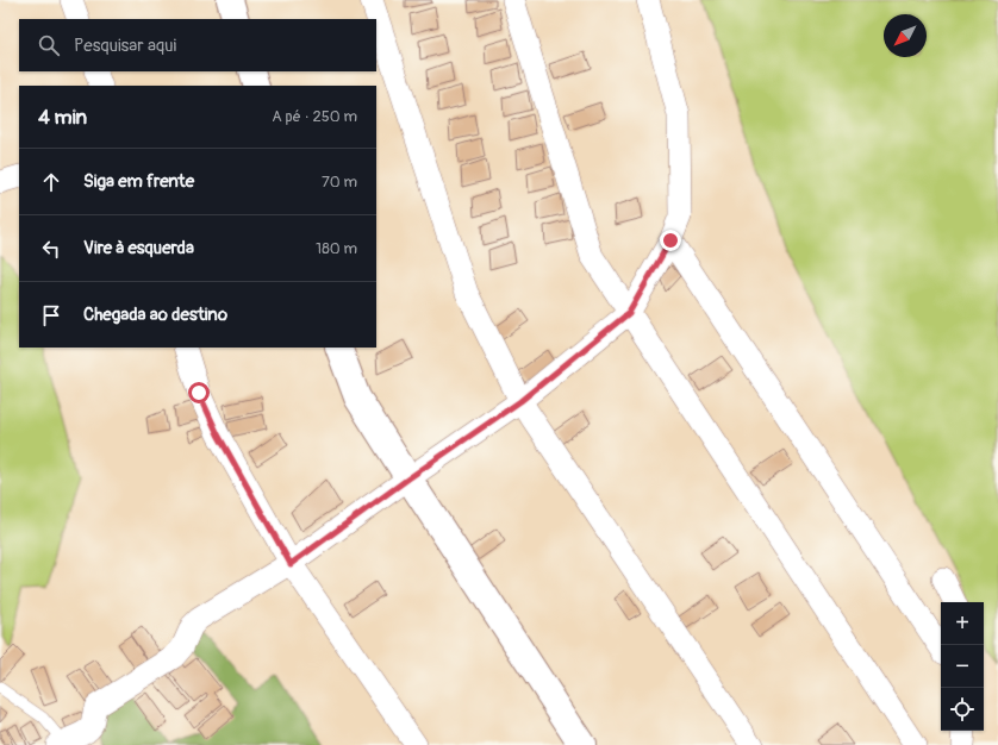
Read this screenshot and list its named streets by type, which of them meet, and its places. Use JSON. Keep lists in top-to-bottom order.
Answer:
{
  "north": "bottom left",
  "page": {
    "search": "Pesquisar aqui",
    "heading": ["4 min", "A pé · 250 m"],
    "list": [
      ["Siga em frente", "70 m"],
      ["Vire à esquerda", "180 m"],
      "Chegada ao destino"
    ],
    "map_buttons": ["+", "−"]
  }
}
